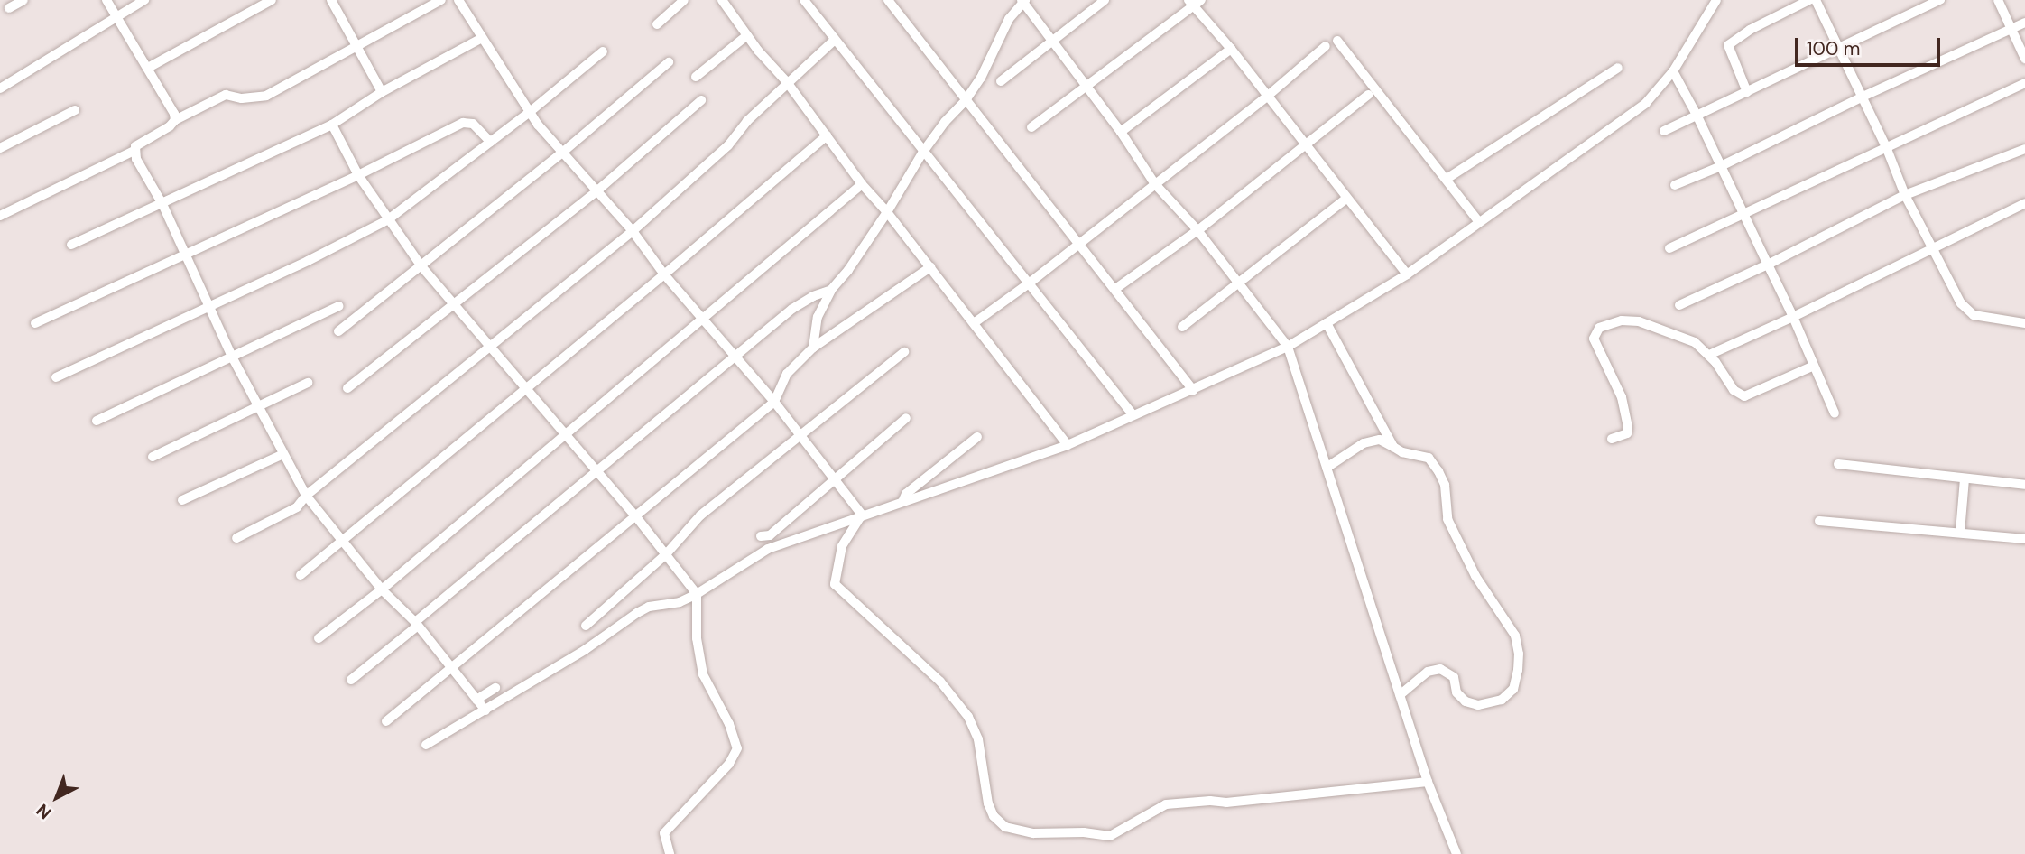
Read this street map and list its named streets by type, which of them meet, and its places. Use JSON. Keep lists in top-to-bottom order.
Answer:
{
  "scale_bar": "100 m",
  "north": "bottom left"
}
